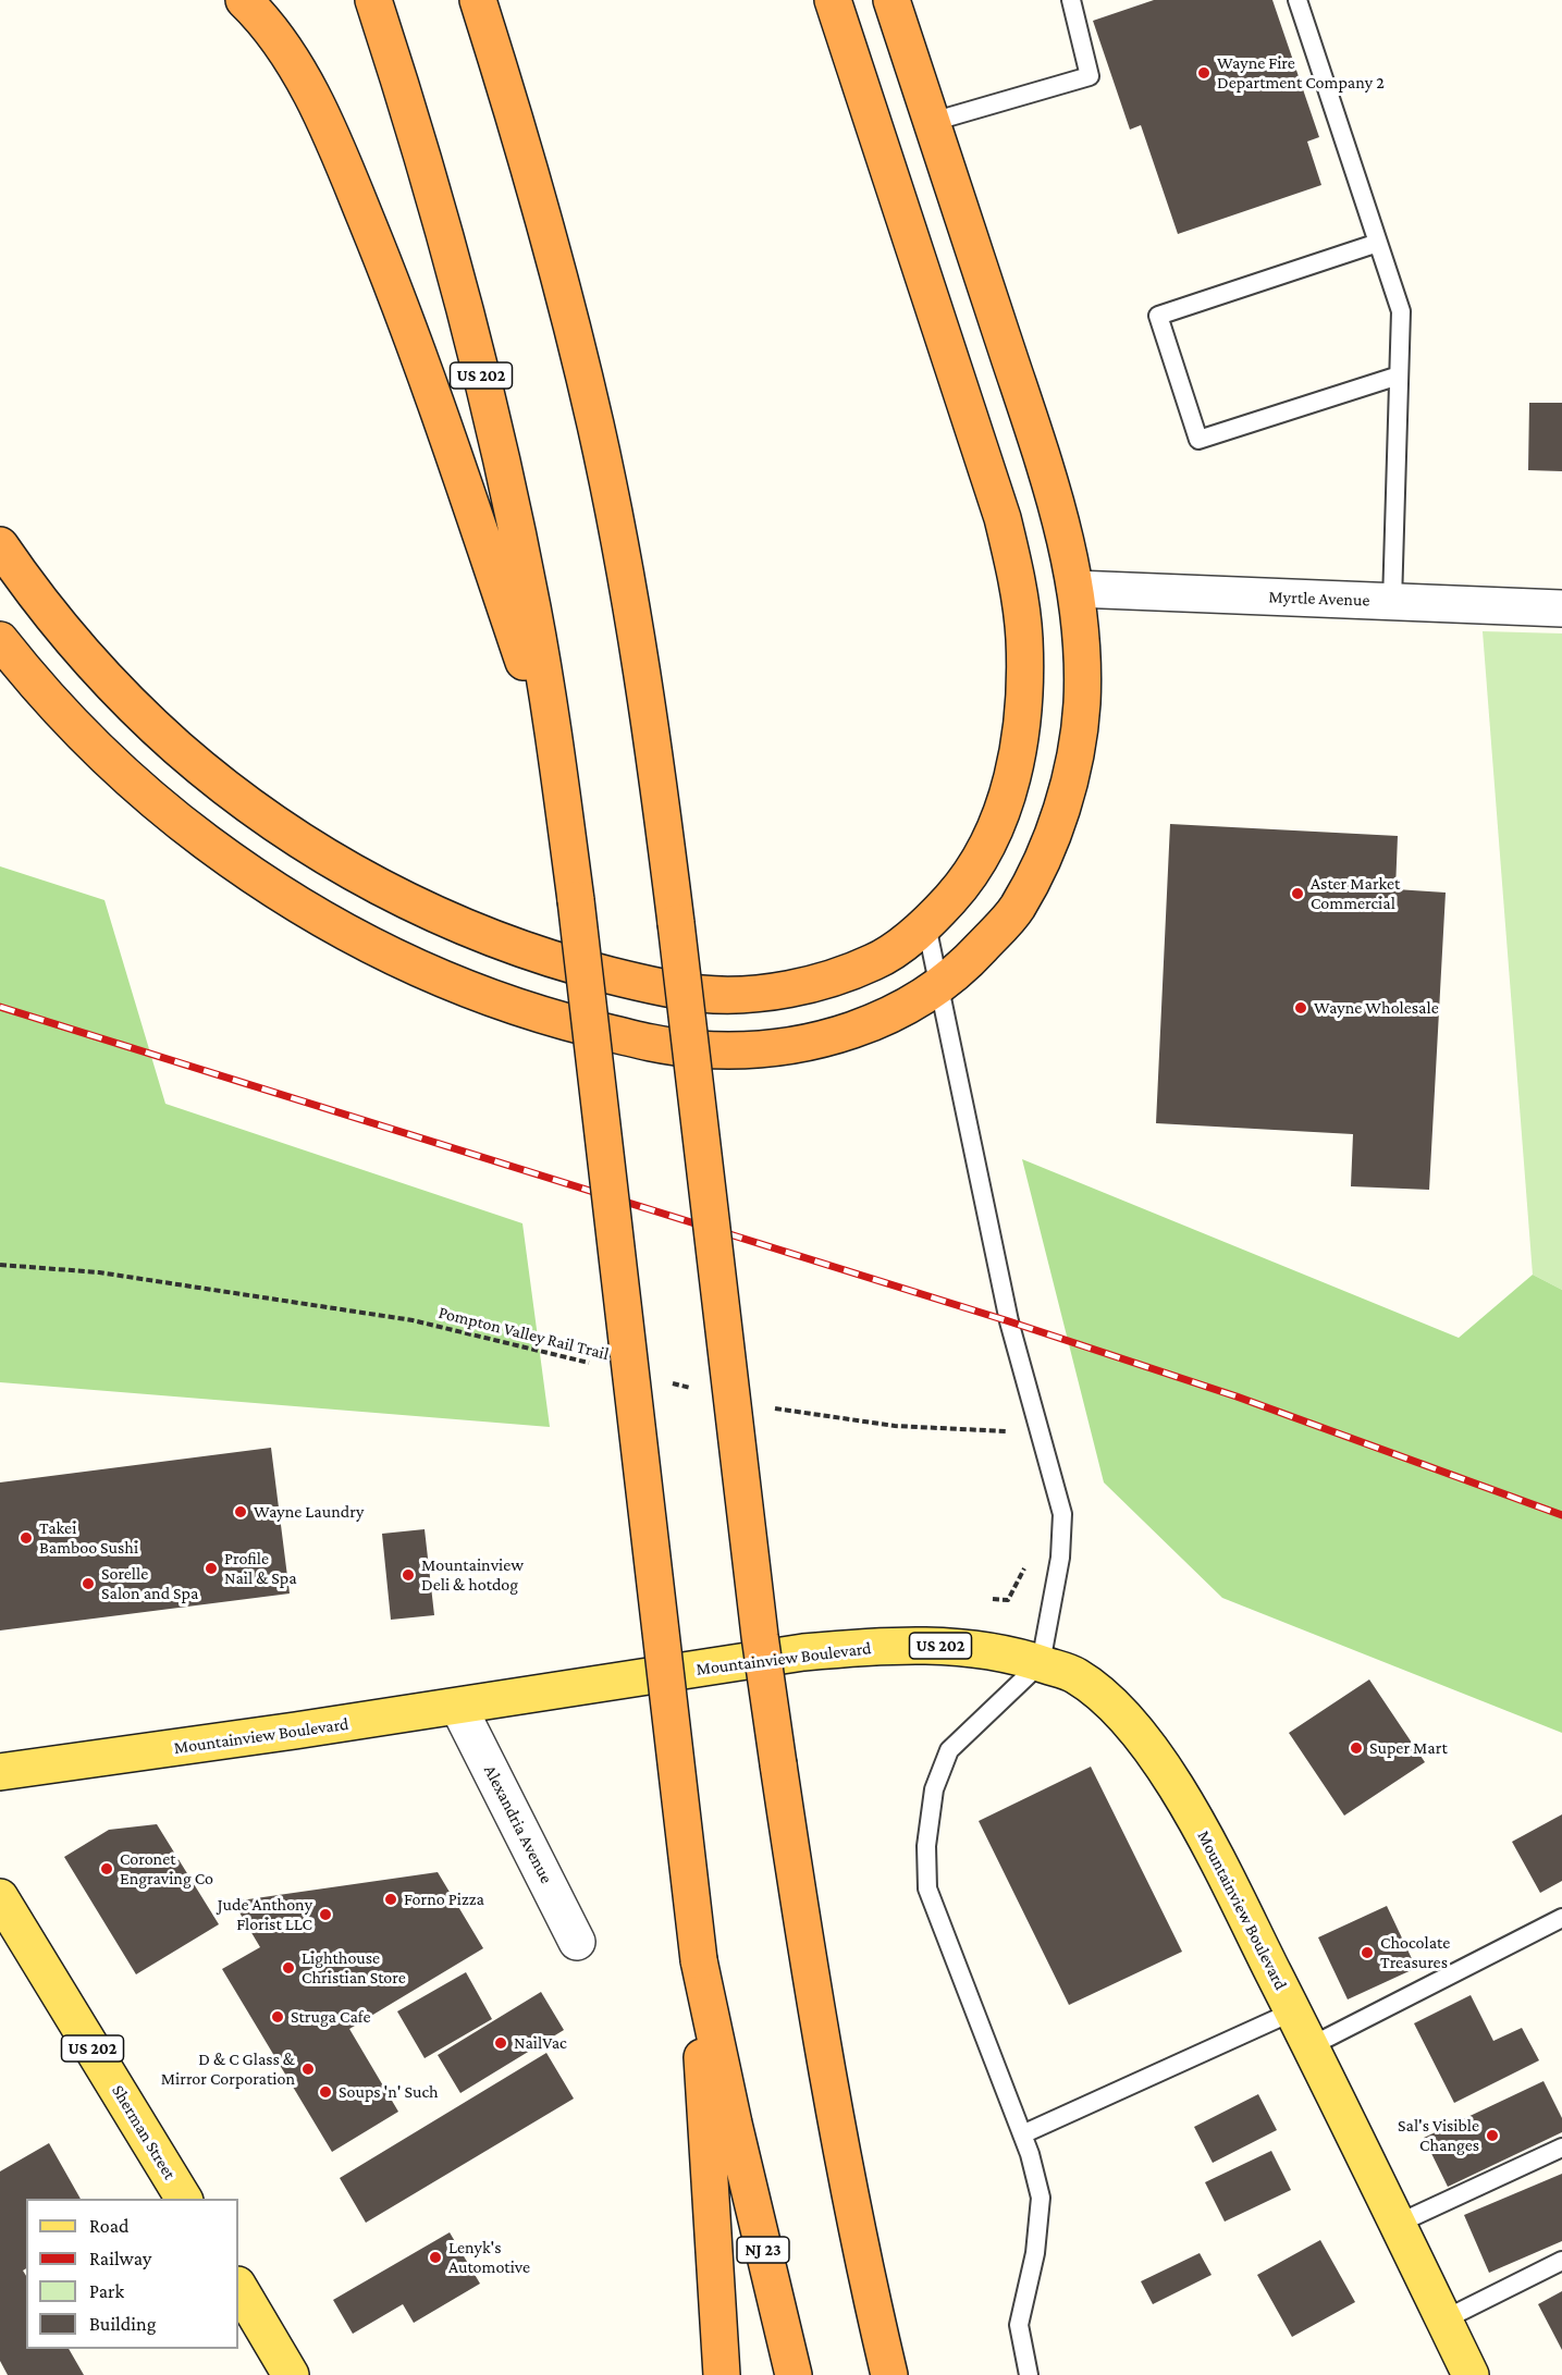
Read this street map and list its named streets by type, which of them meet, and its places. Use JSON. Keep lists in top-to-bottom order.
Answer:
{
  "streets": {
    "highway": ["US 202", "NJ 23"],
    "main road": ["Mountainview Boulevard", "Sherman Street"],
    "street": ["Myrtle Avenue", "Alexandria Avenue"],
    "path": ["Pompton Valley Rail Trail"]
  },
  "crossings": [
    ["US 202", "NJ 23"],
    ["Mountainview Boulevard", "Alexandria Avenue"]
  ],
  "places": [
    "Wayne Fire Department Company 2",
    "Aster Market Commercial",
    "Wayne Wholesale",
    "Wayne Laundry",
    "Takei Bamboo Sushi",
    "Profile Nail & Spa",
    "Mountainview Deli & hotdog",
    "Sorelle Salon and Spa",
    "Super Mart",
    "Coronet Engraving Co",
    "Forno Pizza",
    "Jude Anthony Florist LLC",
    "Chocolate Treasures",
    "Lighthouse Christian Store",
    "Struga Cafe",
    "NailVac",
    "D & C Glass & Mirror Corporation",
    "Soups 'n' Such",
    "Sal's Visible Changes",
    "Lenyk's Automotive"
  ],
  "legend": [
    "Road",
    "Railway",
    "Park",
    "Building"
  ]
}
